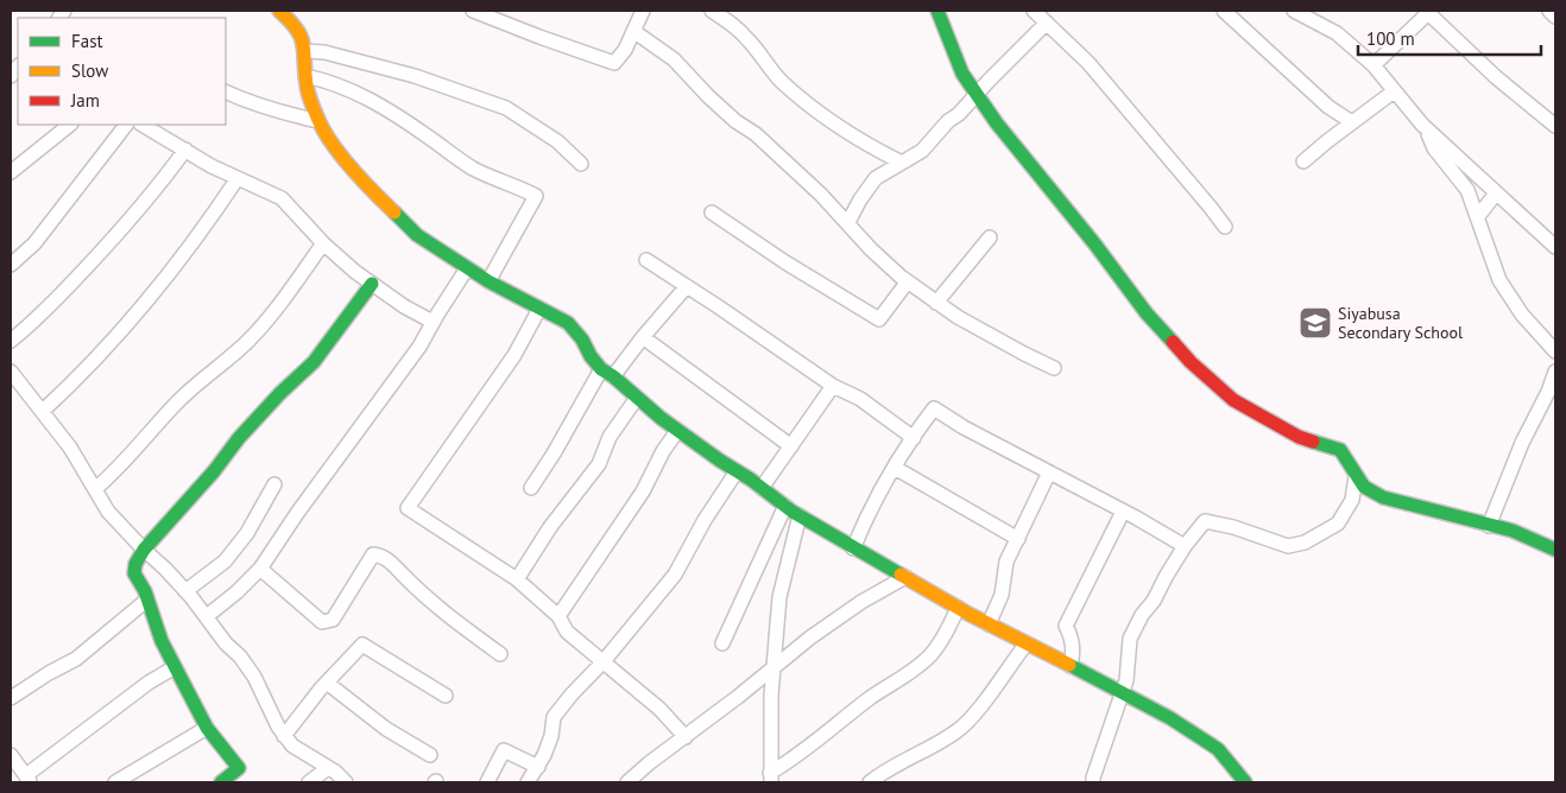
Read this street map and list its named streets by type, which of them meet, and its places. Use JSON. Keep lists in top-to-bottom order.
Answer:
{
  "places": {
    "school or university": ["Siyabusa Secondary School"]
  },
  "legend": ["Fast", "Slow", "Jam"],
  "scale_bar": "100 m"
}
